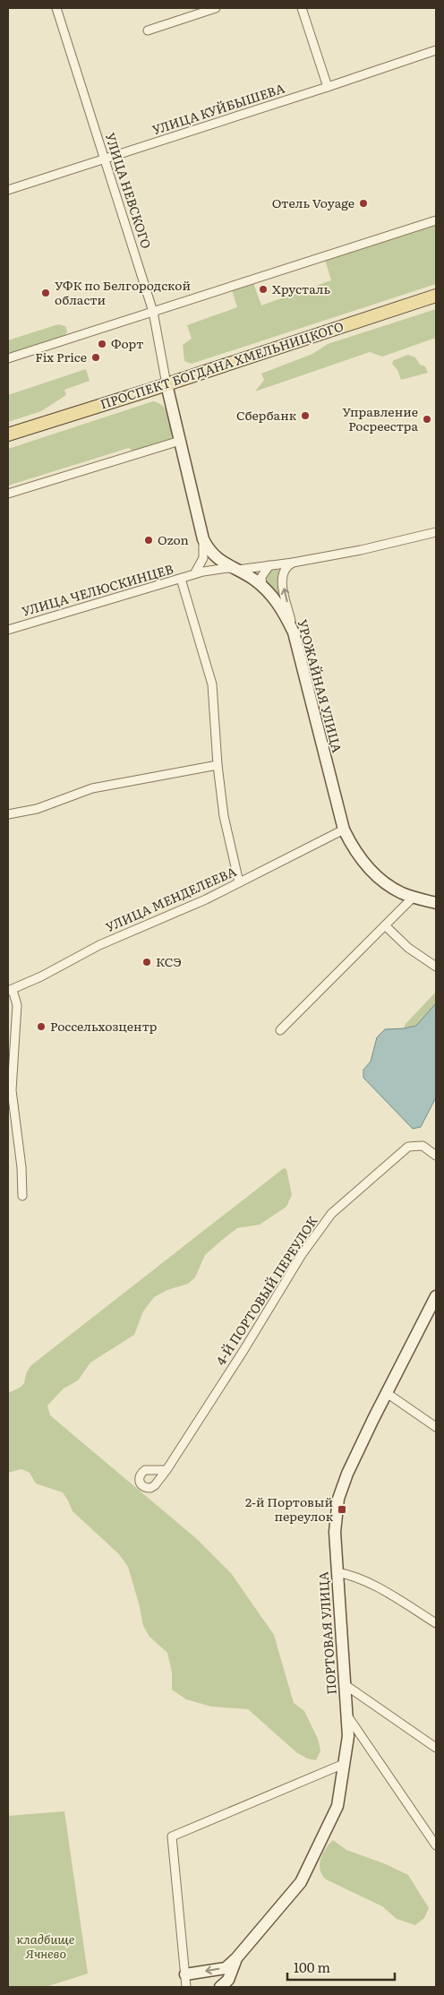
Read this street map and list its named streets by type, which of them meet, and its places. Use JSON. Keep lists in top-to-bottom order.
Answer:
{
  "streets": {
    "main road": ["ПРОСПЕКТ БОГДАНА ХМЕЛЬНИЦКОГО"],
    "street": [
      "УЛИЦА КУЙБЫШЕВА",
      "УЛИЦА НЕВСКОГО",
      "УЛИЦА ЧЕЛЮСКИНЦЕВ",
      "УРОЖАЙНАЯ УЛИЦА",
      "УЛИЦА МЕНДЕЛЕЕВА",
      "4-Й ПОРТОВЫЙ ПЕРЕУЛОК",
      "ПОРТОВАЯ УЛИЦА"
    ]
  },
  "crossings": [
    ["УЛИЦА КУЙБЫШЕВА", "УЛИЦА НЕВСКОГО"],
    ["УЛИЦА НЕВСКОГО", "ПРОСПЕКТ БОГДАНА ХМЕЛЬНИЦКОГО"],
    ["УЛИЦА НЕВСКОГО", "УРОЖАЙНАЯ УЛИЦА"],
    ["ПРОСПЕКТ БОГДАНА ХМЕЛЬНИЦКОГО", "УРОЖАЙНАЯ УЛИЦА"],
    ["УЛИЦА ЧЕЛЮСКИНЦЕВ", "УРОЖАЙНАЯ УЛИЦА"],
    ["УРОЖАЙНАЯ УЛИЦА", "УЛИЦА МЕНДЕЛЕЕВА"]
  ],
  "parks": ["кладбище Ячнево"],
  "places": {
    "other": [
      "Отель Voyage",
      "Хрусталь",
      "УФК по Белгородской области",
      "Форт",
      "Fix Price",
      "Сбербанк",
      "Управление Росреестра",
      "Ozon",
      "КСЭ",
      "Россельхозцентр"
    ],
    "transit": ["2-й Портовый переулок"]
  },
  "scale_bar": "100 m"
}
